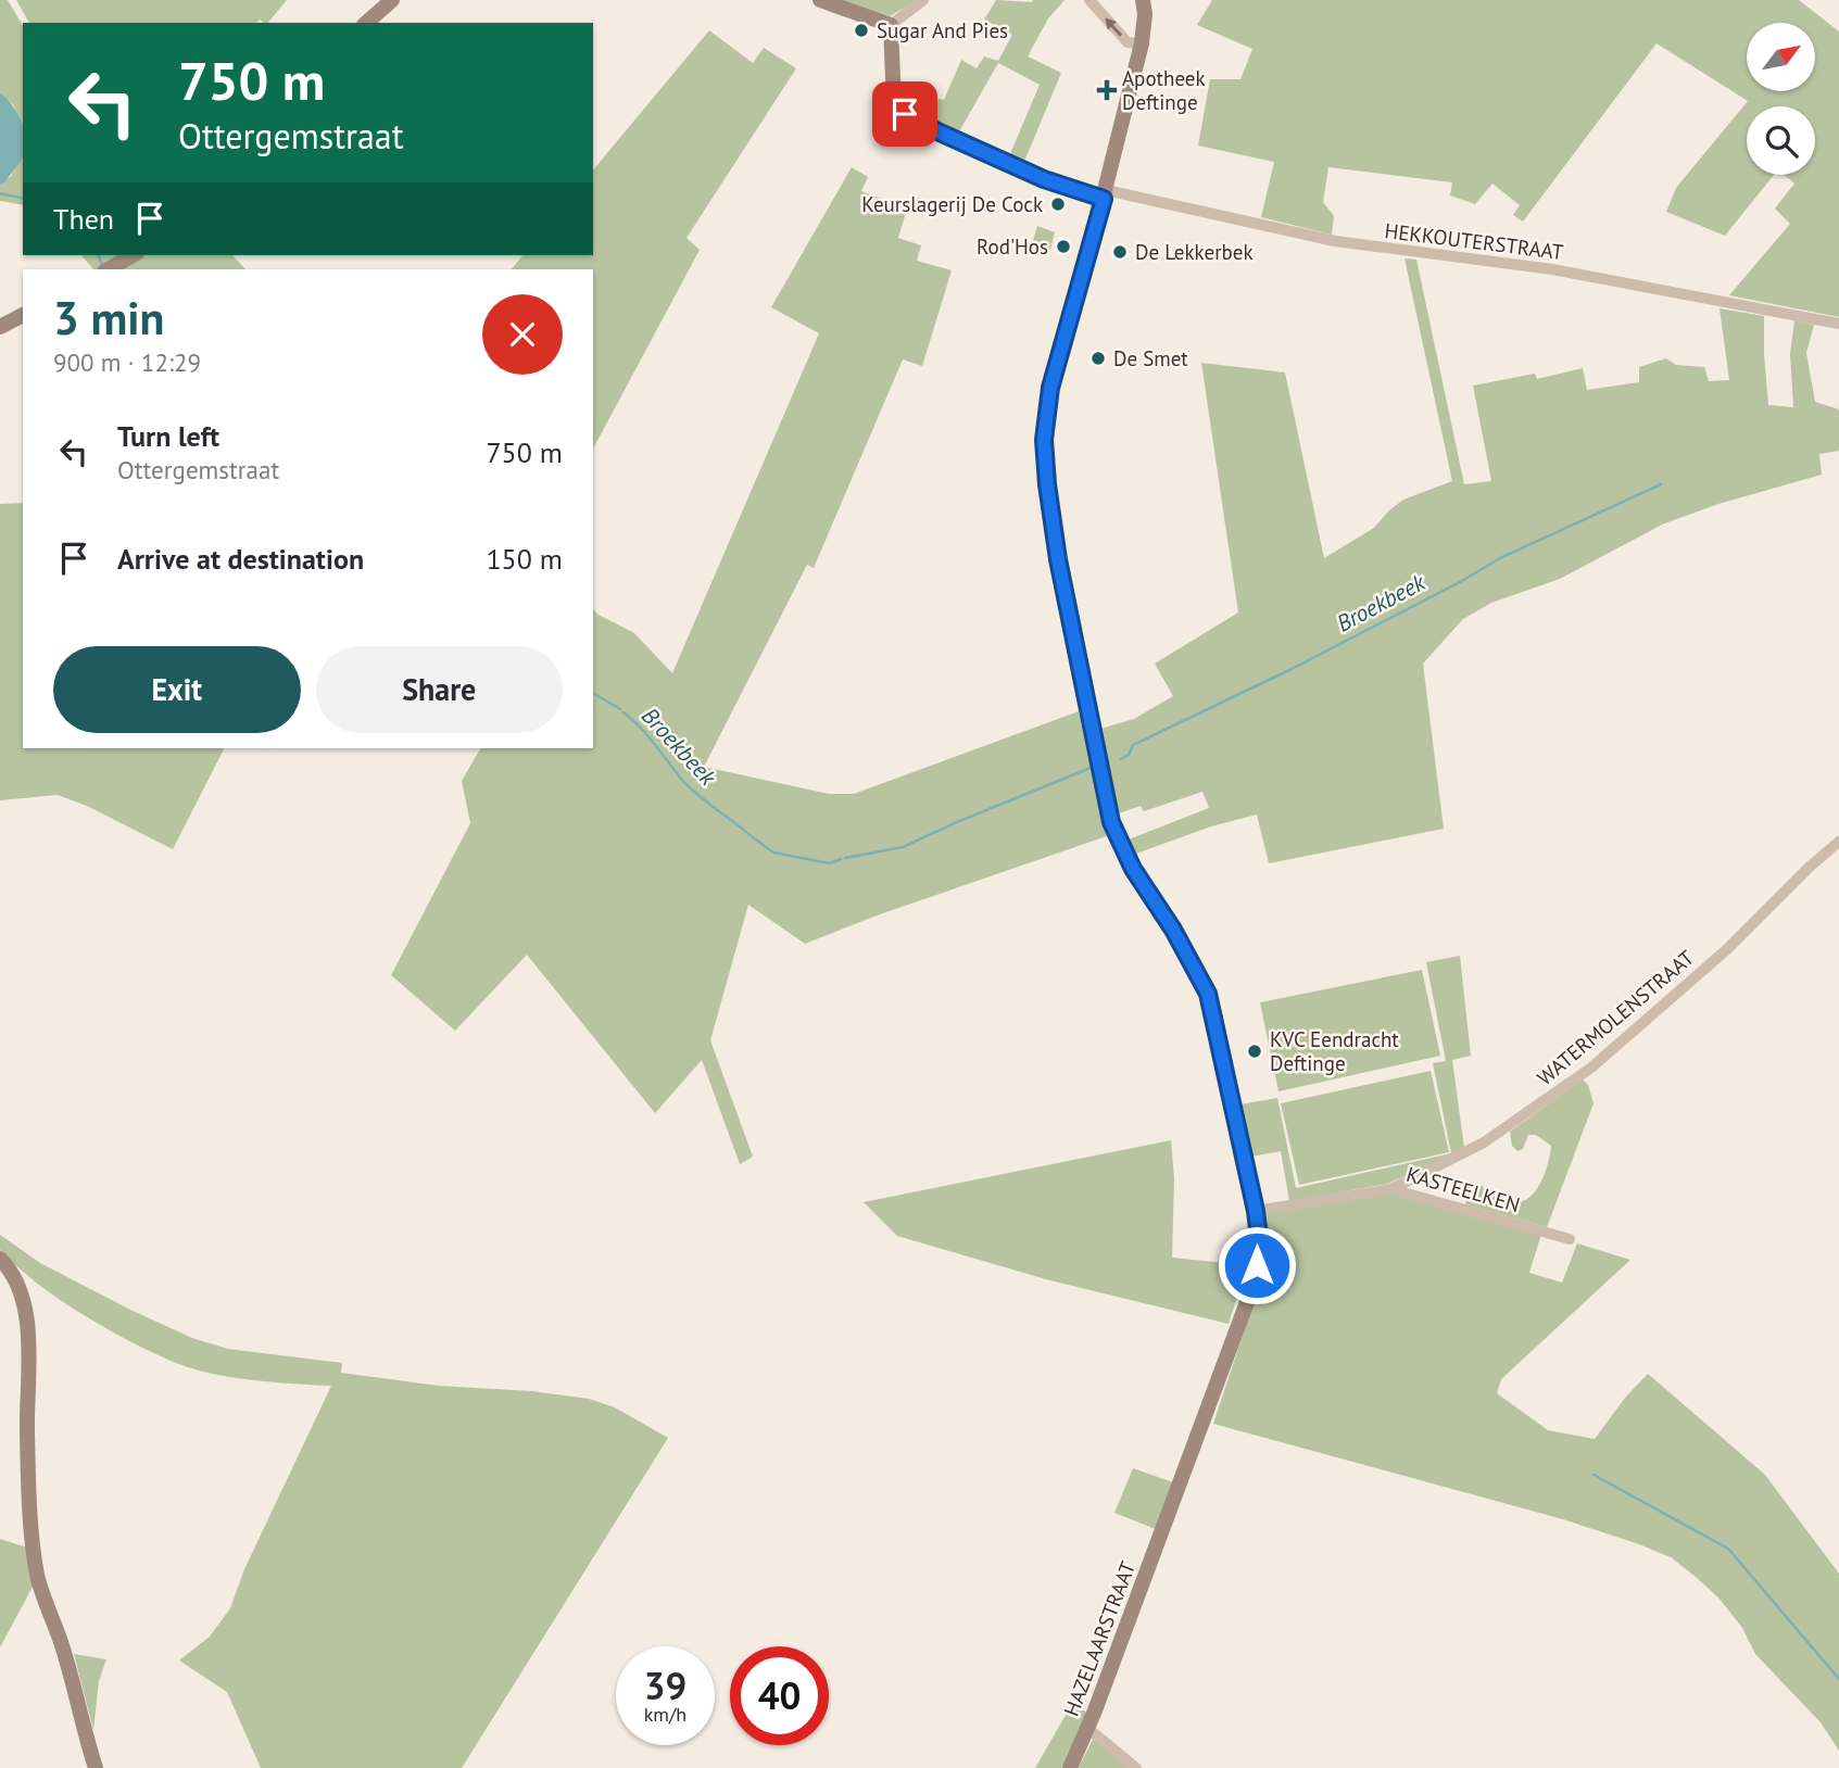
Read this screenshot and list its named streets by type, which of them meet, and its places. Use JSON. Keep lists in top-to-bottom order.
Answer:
{
  "streets": {
    "street": [
      "HEKKOUTERSTRAAT",
      "WATERMOLENSTRAAT",
      "KASTEELKEN",
      "HAZELAARSTRAAT"
    ]
  },
  "crossings": [
    ["HEKKOUTERSTRAAT", "HAZELAARSTRAAT"],
    ["WATERMOLENSTRAAT", "KASTEELKEN"],
    ["KASTEELKEN", "HAZELAARSTRAAT"]
  ],
  "water": ["Broekbeek"],
  "places": {
    "other": [
      "Sugar And Pies",
      "Keurslagerij De Cock",
      "Rod'Hos",
      "De Lekkerbek",
      "De Smet",
      "KVC Eendracht Deftinge"
    ],
    "health": ["Apotheek Deftinge"]
  },
  "north": "top right",
  "page": {
    "turn": ["750 m", "Ottergemstraat"],
    "then": "Then",
    "heading": ["3 min", "900 m · 12:29"],
    "list": [
      {
        "name": "Turn left",
        "note": "Ottergemstraat",
        "value": "750 m"
      },
      {
        "name": "Arrive at destination",
        "value": "150 m"
      }
    ],
    "buttons": ["Exit", "Share"],
    "speed": "39 km/h",
    "limit": "40"
  }
}
